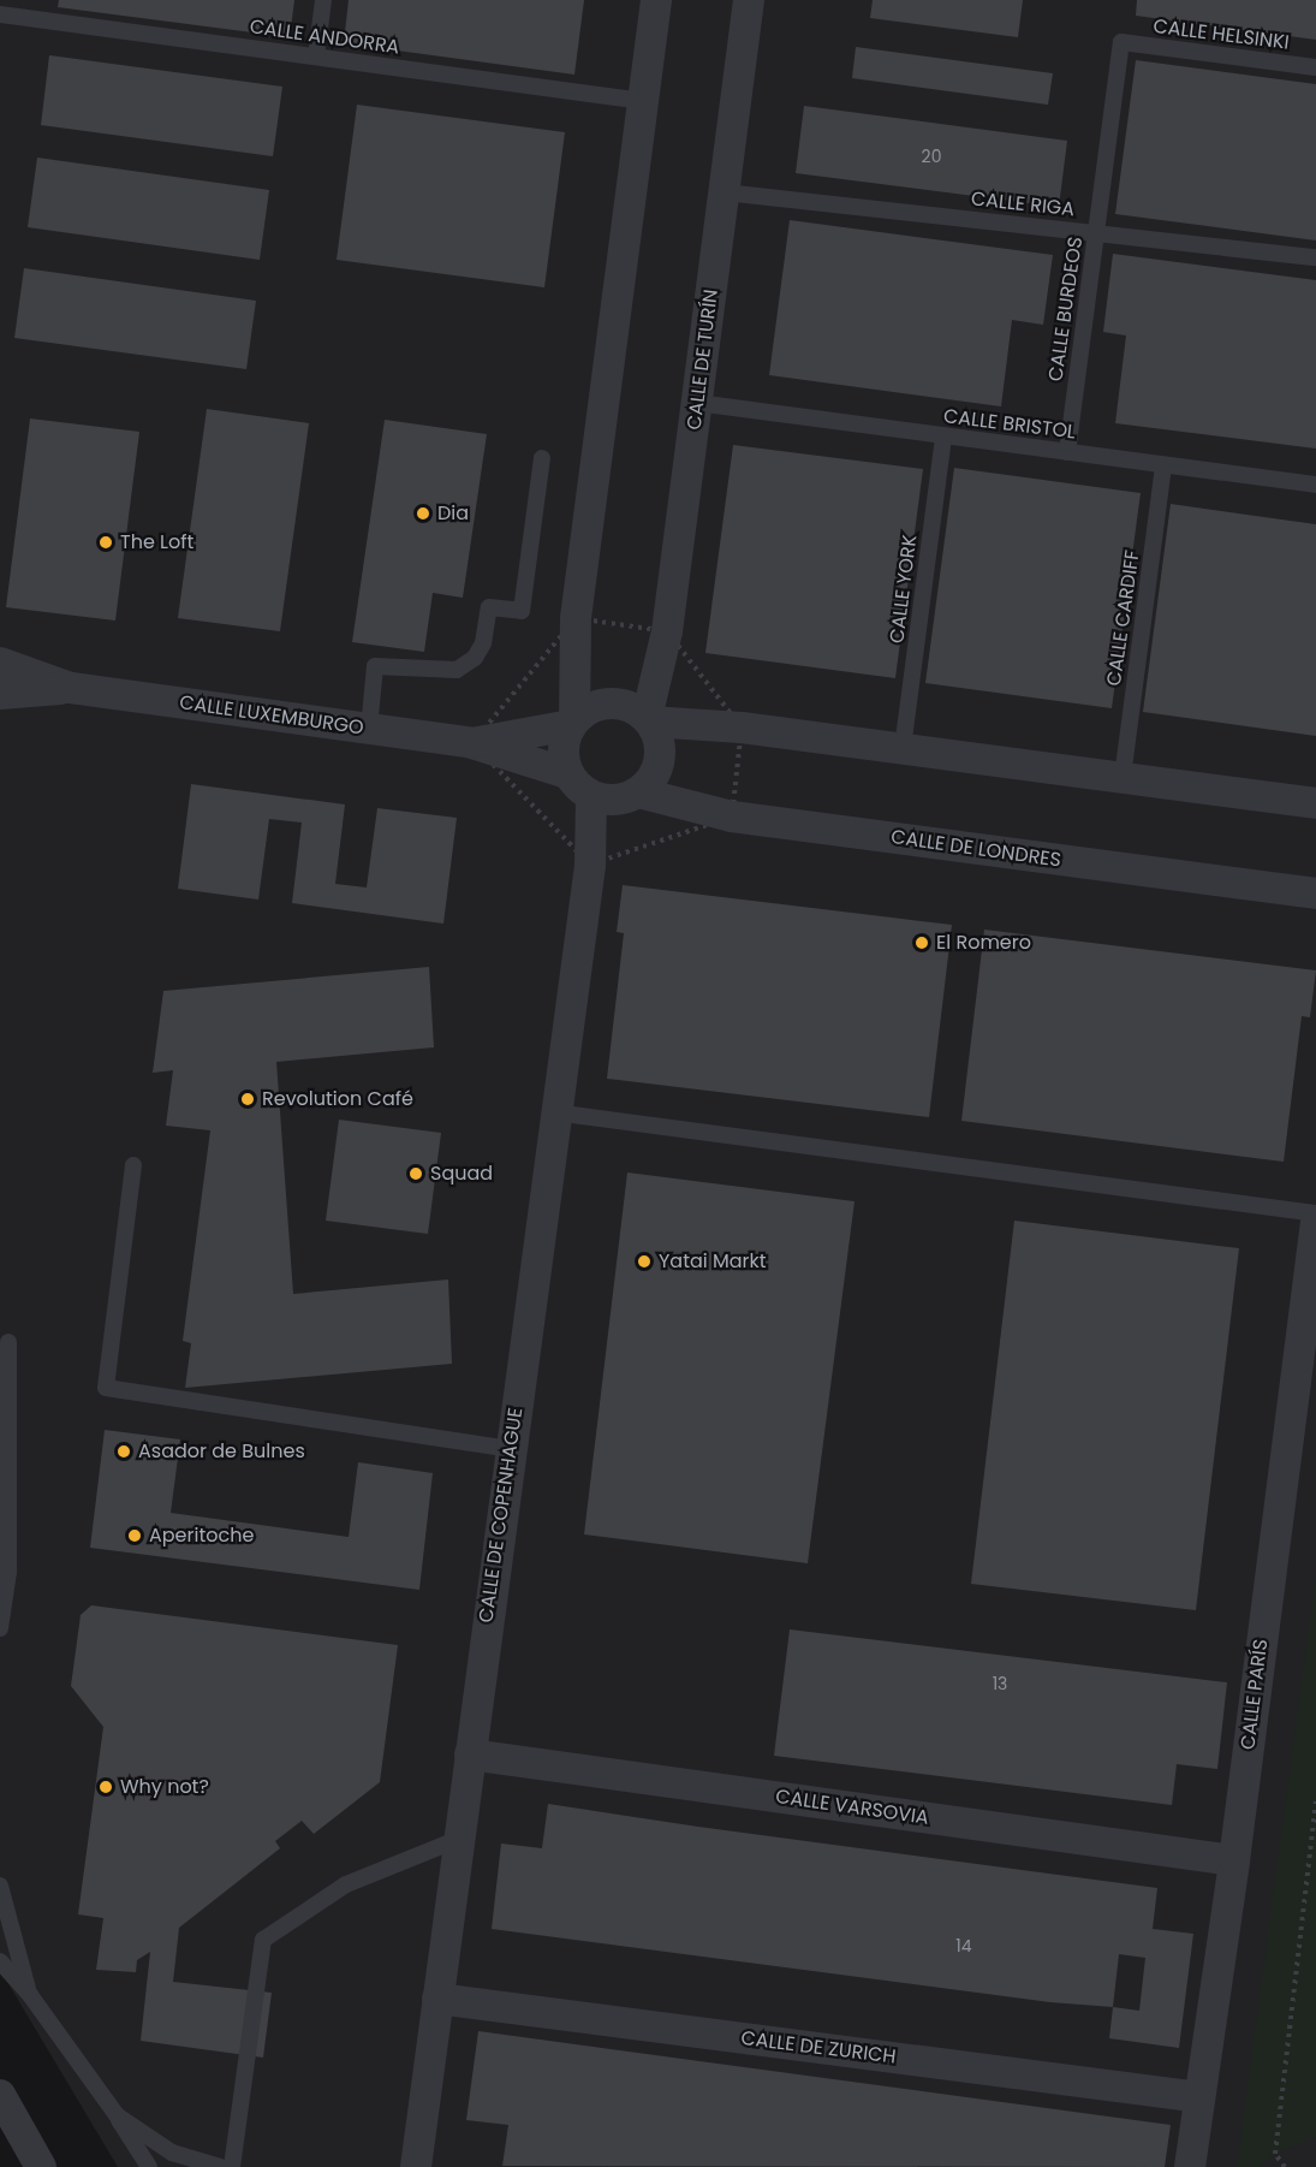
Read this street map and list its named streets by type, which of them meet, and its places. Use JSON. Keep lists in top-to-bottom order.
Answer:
{
  "streets": {
    "street": [
      "CALLE DE TURÍN",
      "CALLE LUXEMBURGO",
      "CALLE DE LONDRES",
      "CALLE DE COPENHAGUE",
      "CALLE PARÍS",
      "CALLE VARSOVIA",
      "CALLE DE ZURICH"
    ],
    "lane": [
      "CALLE HELSINKI",
      "CALLE ANDORRA",
      "CALLE RIGA",
      "CALLE BURDEOS",
      "CALLE BRISTOL",
      "CALLE YORK",
      "CALLE CARDIFF"
    ]
  },
  "crossings": [
    ["CALLE HELSINKI", "CALLE BURDEOS"],
    ["CALLE RIGA", "CALLE BURDEOS"],
    ["CALLE RIGA", "CALLE DE TURÍN"],
    ["CALLE BURDEOS", "CALLE BRISTOL"],
    ["CALLE DE TURÍN", "CALLE BRISTOL"],
    ["CALLE DE TURÍN", "CALLE LUXEMBURGO"],
    ["CALLE DE TURÍN", "CALLE DE LONDRES"],
    ["CALLE DE TURÍN", "CALLE DE COPENHAGUE"],
    ["CALLE BRISTOL", "CALLE YORK"],
    ["CALLE BRISTOL", "CALLE CARDIFF"],
    ["CALLE LUXEMBURGO", "CALLE DE LONDRES"],
    ["CALLE LUXEMBURGO", "CALLE DE COPENHAGUE"],
    ["CALLE DE LONDRES", "CALLE DE COPENHAGUE"],
    ["CALLE DE COPENHAGUE", "CALLE VARSOVIA"],
    ["CALLE DE COPENHAGUE", "CALLE DE ZURICH"],
    ["CALLE PARÍS", "CALLE VARSOVIA"],
    ["CALLE PARÍS", "CALLE DE ZURICH"]
  ],
  "places": [
    "Dia",
    "The Loft",
    "El Romero",
    "Revolution Café",
    "Squad",
    "Yatai Markt",
    "Asador de Bulnes",
    "Aperitoche",
    "Why not?"
  ],
  "house_numbers": ["20", "13", "14"]
}
